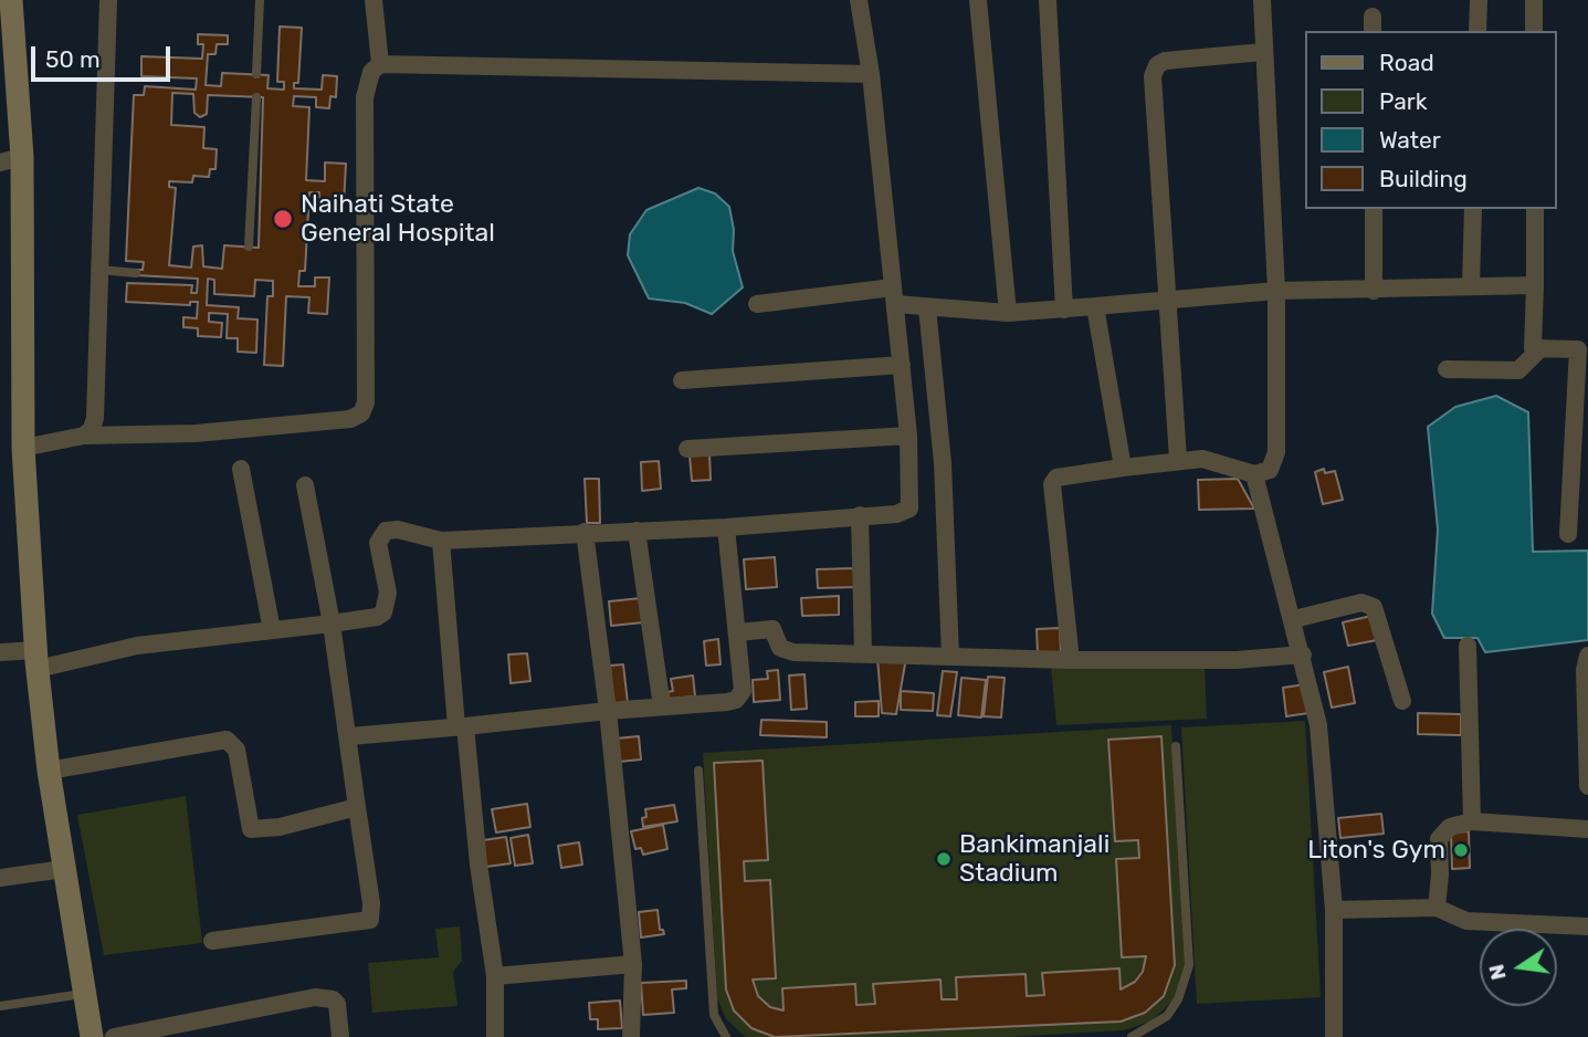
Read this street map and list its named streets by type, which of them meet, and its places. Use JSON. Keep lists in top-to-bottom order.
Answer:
{
  "places": ["Naihati State General Hospital", "Liton's Gym", "Bankimanjali Stadium"],
  "legend": [
    "Road",
    "Park",
    "Water",
    "Building"
  ],
  "scale_bar": "50 m",
  "north": "left"
}
